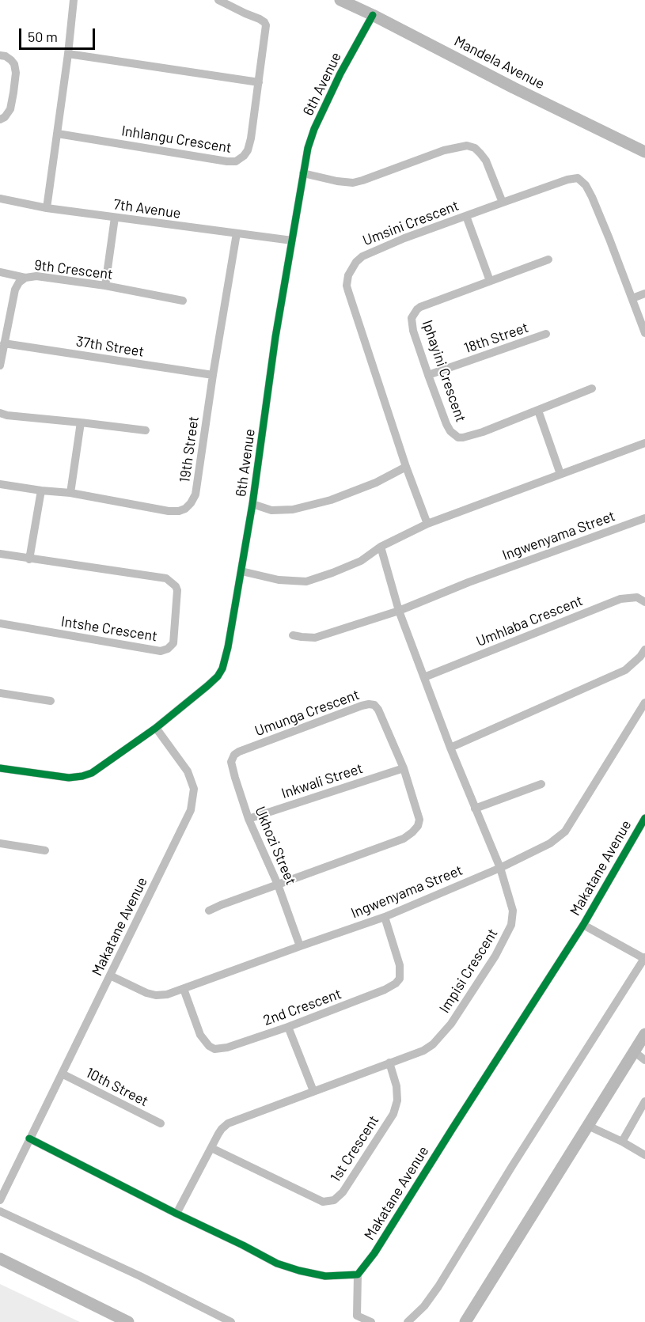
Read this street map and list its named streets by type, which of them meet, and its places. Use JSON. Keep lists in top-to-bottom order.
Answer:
{
  "streets": {
    "street": [
      "Mandela Avenue",
      "6th Avenue",
      "Inhlangu Crescent",
      "7th Avenue",
      "Umsini Crescent",
      "9th Crescent",
      "18th Street",
      "37th Street",
      "Iphayini Crescent",
      "19th Street",
      "Ingwenyama Street",
      "Umhlaba Crescent",
      "Intshe Crescent",
      "Umunga Crescent",
      "Inkwali Street",
      "Ukhozi Street",
      "Makatane Avenue",
      "Impisi Crescent",
      "2nd Crescent",
      "10th Street",
      "1st Crescent"
    ]
  },
  "crossings": [
    ["Mandela Avenue", "6th Avenue"],
    ["6th Avenue", "7th Avenue"],
    ["6th Avenue", "Makatane Avenue"],
    ["7th Avenue", "19th Street"],
    ["9th Crescent", "37th Street"],
    ["18th Street", "Iphayini Crescent"],
    ["37th Street", "19th Street"],
    ["Ingwenyama Street", "Ukhozi Street"],
    ["Ingwenyama Street", "Makatane Avenue"],
    ["Ingwenyama Street", "Impisi Crescent"],
    ["Ingwenyama Street", "2nd Crescent"],
    ["Umhlaba Crescent", "Impisi Crescent"],
    ["Umunga Crescent", "Inkwali Street"],
    ["Umunga Crescent", "Ukhozi Street"],
    ["Inkwali Street", "Ukhozi Street"],
    ["Makatane Avenue", "10th Street"],
    ["Impisi Crescent", "1st Crescent"]
  ],
  "scale_bar": "50 m"
}
